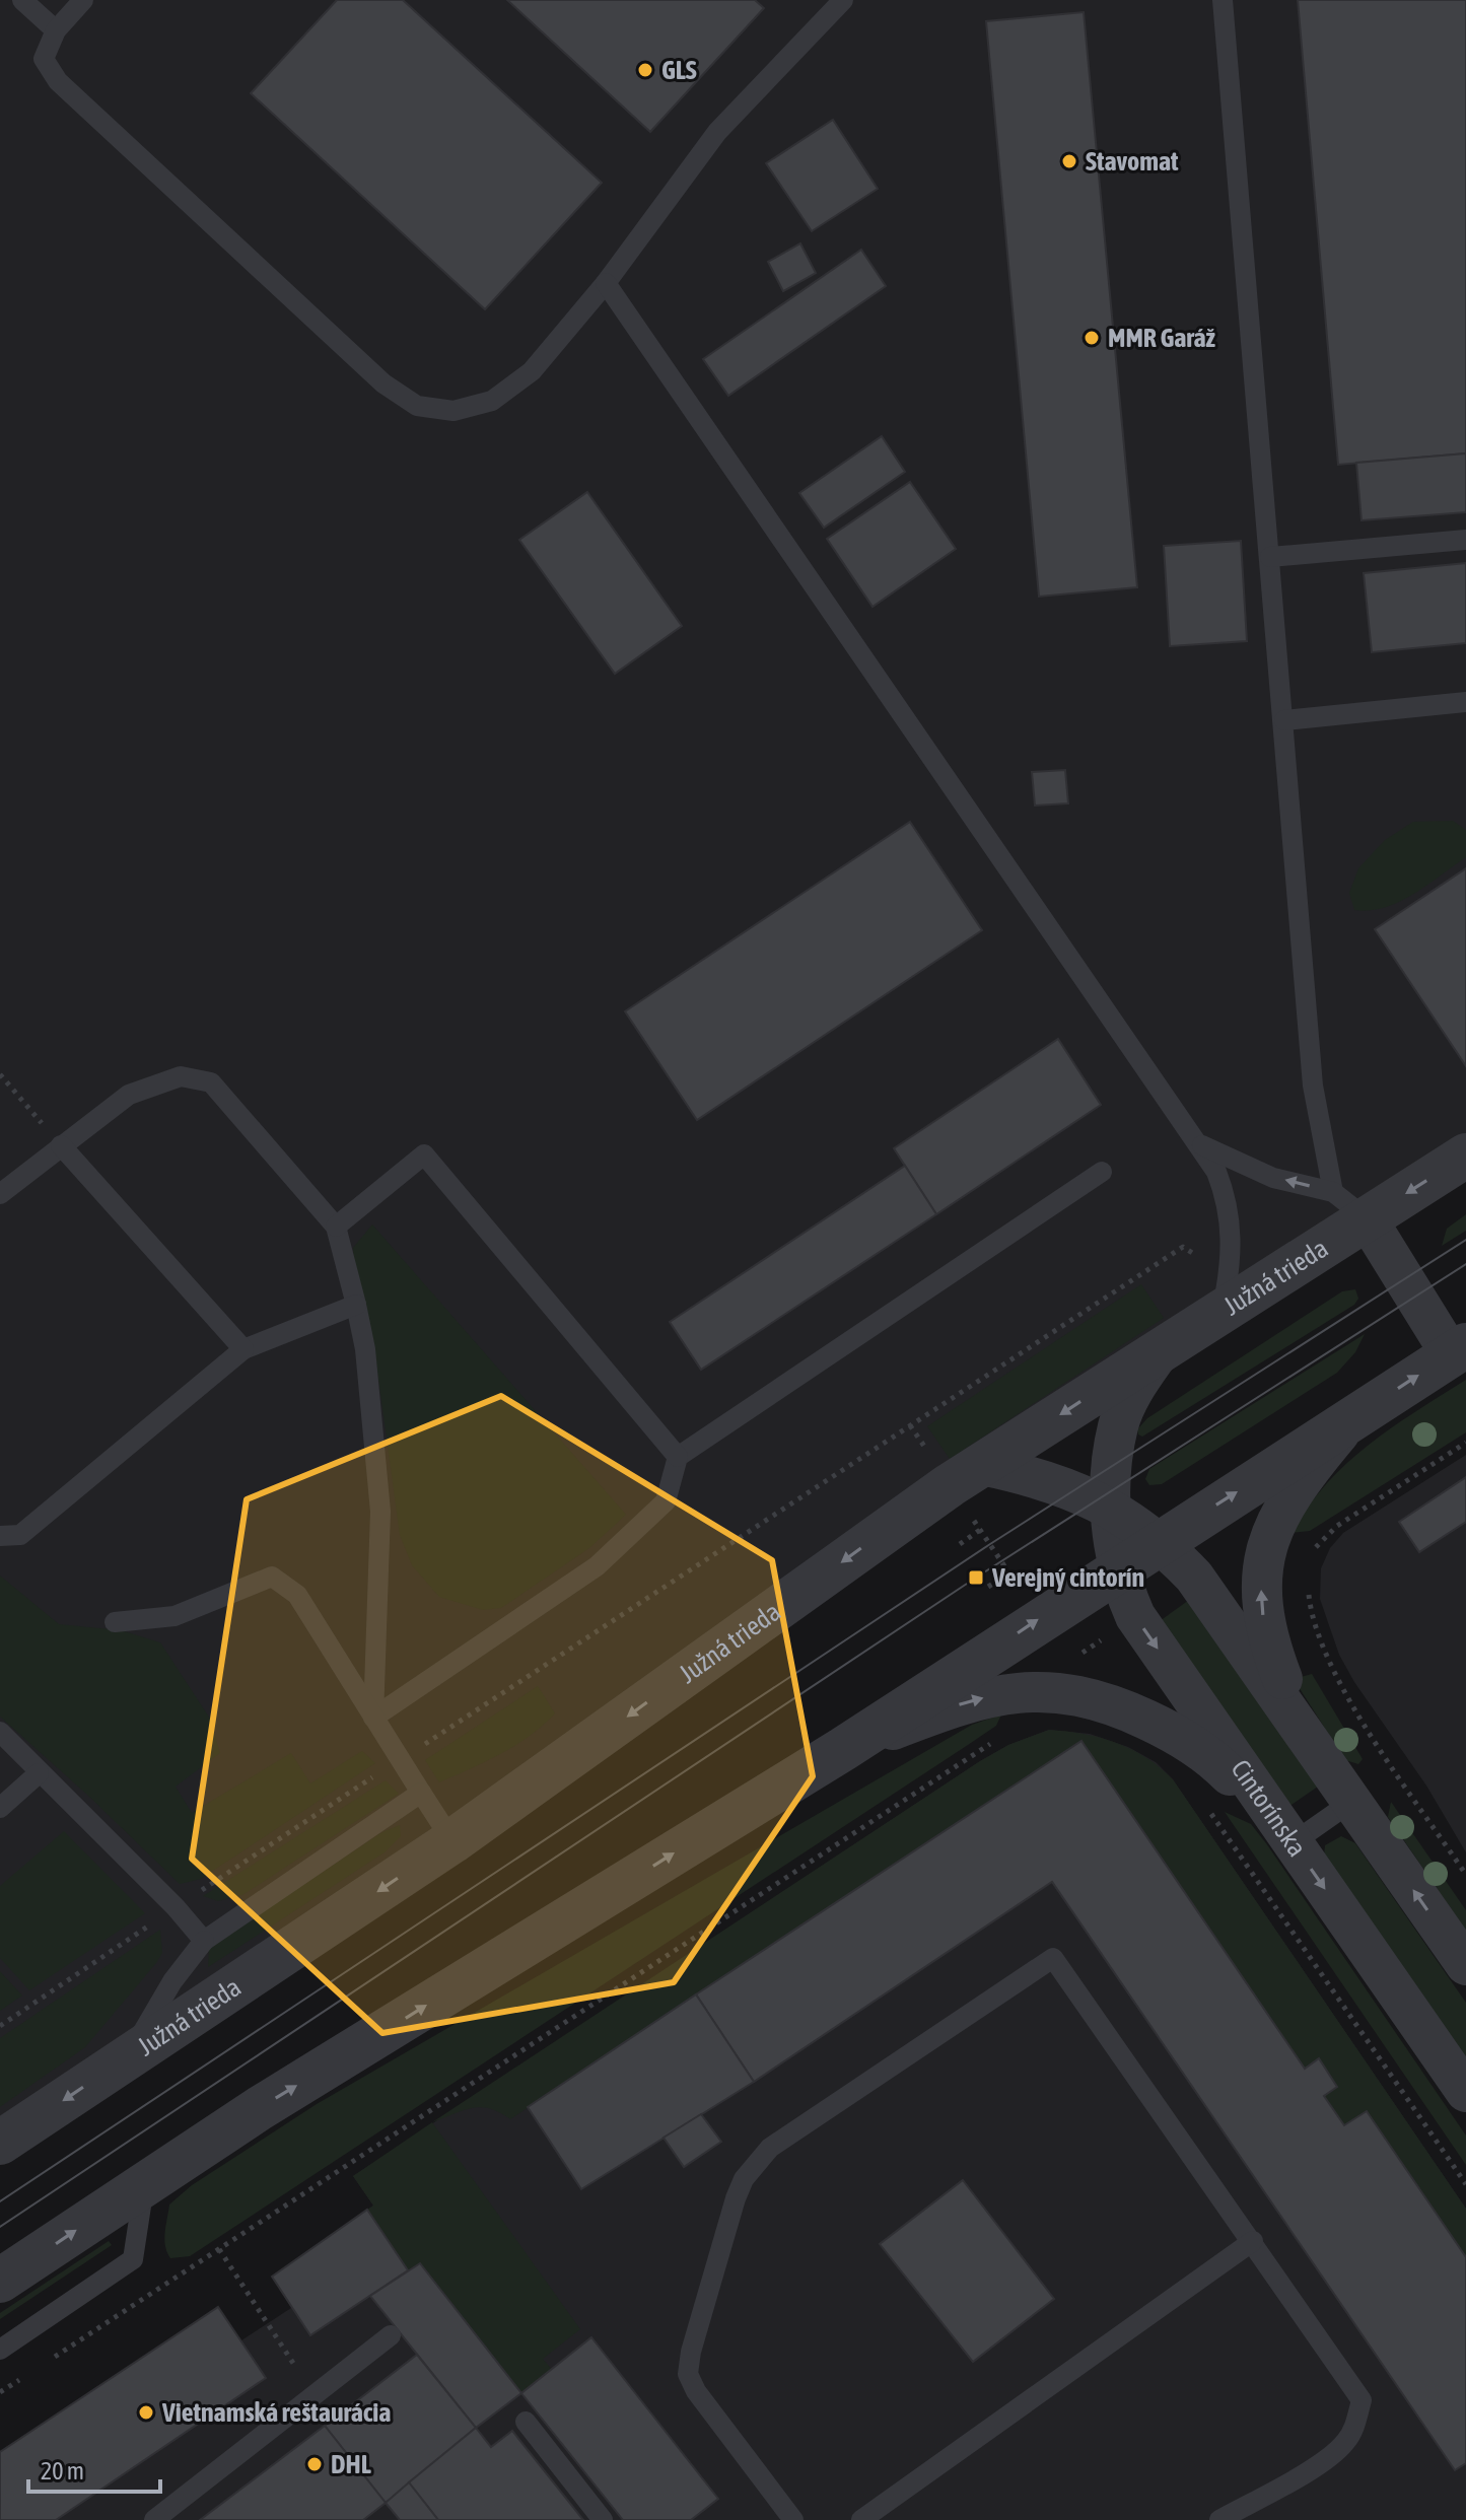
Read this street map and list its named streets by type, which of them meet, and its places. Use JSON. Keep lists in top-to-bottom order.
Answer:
{
  "streets": {
    "street": ["Južná trieda", "Cintorínska"]
  },
  "crossings": [
    ["Južná trieda", "Cintorínska"]
  ],
  "places": {
    "other": [
      "GLS",
      "Stavomat",
      "MMR Garáž",
      "Vietnamská reštaurácia",
      "DHL"
    ],
    "transit": ["Verejný cintorín"]
  },
  "scale_bar": "20 m"
}
